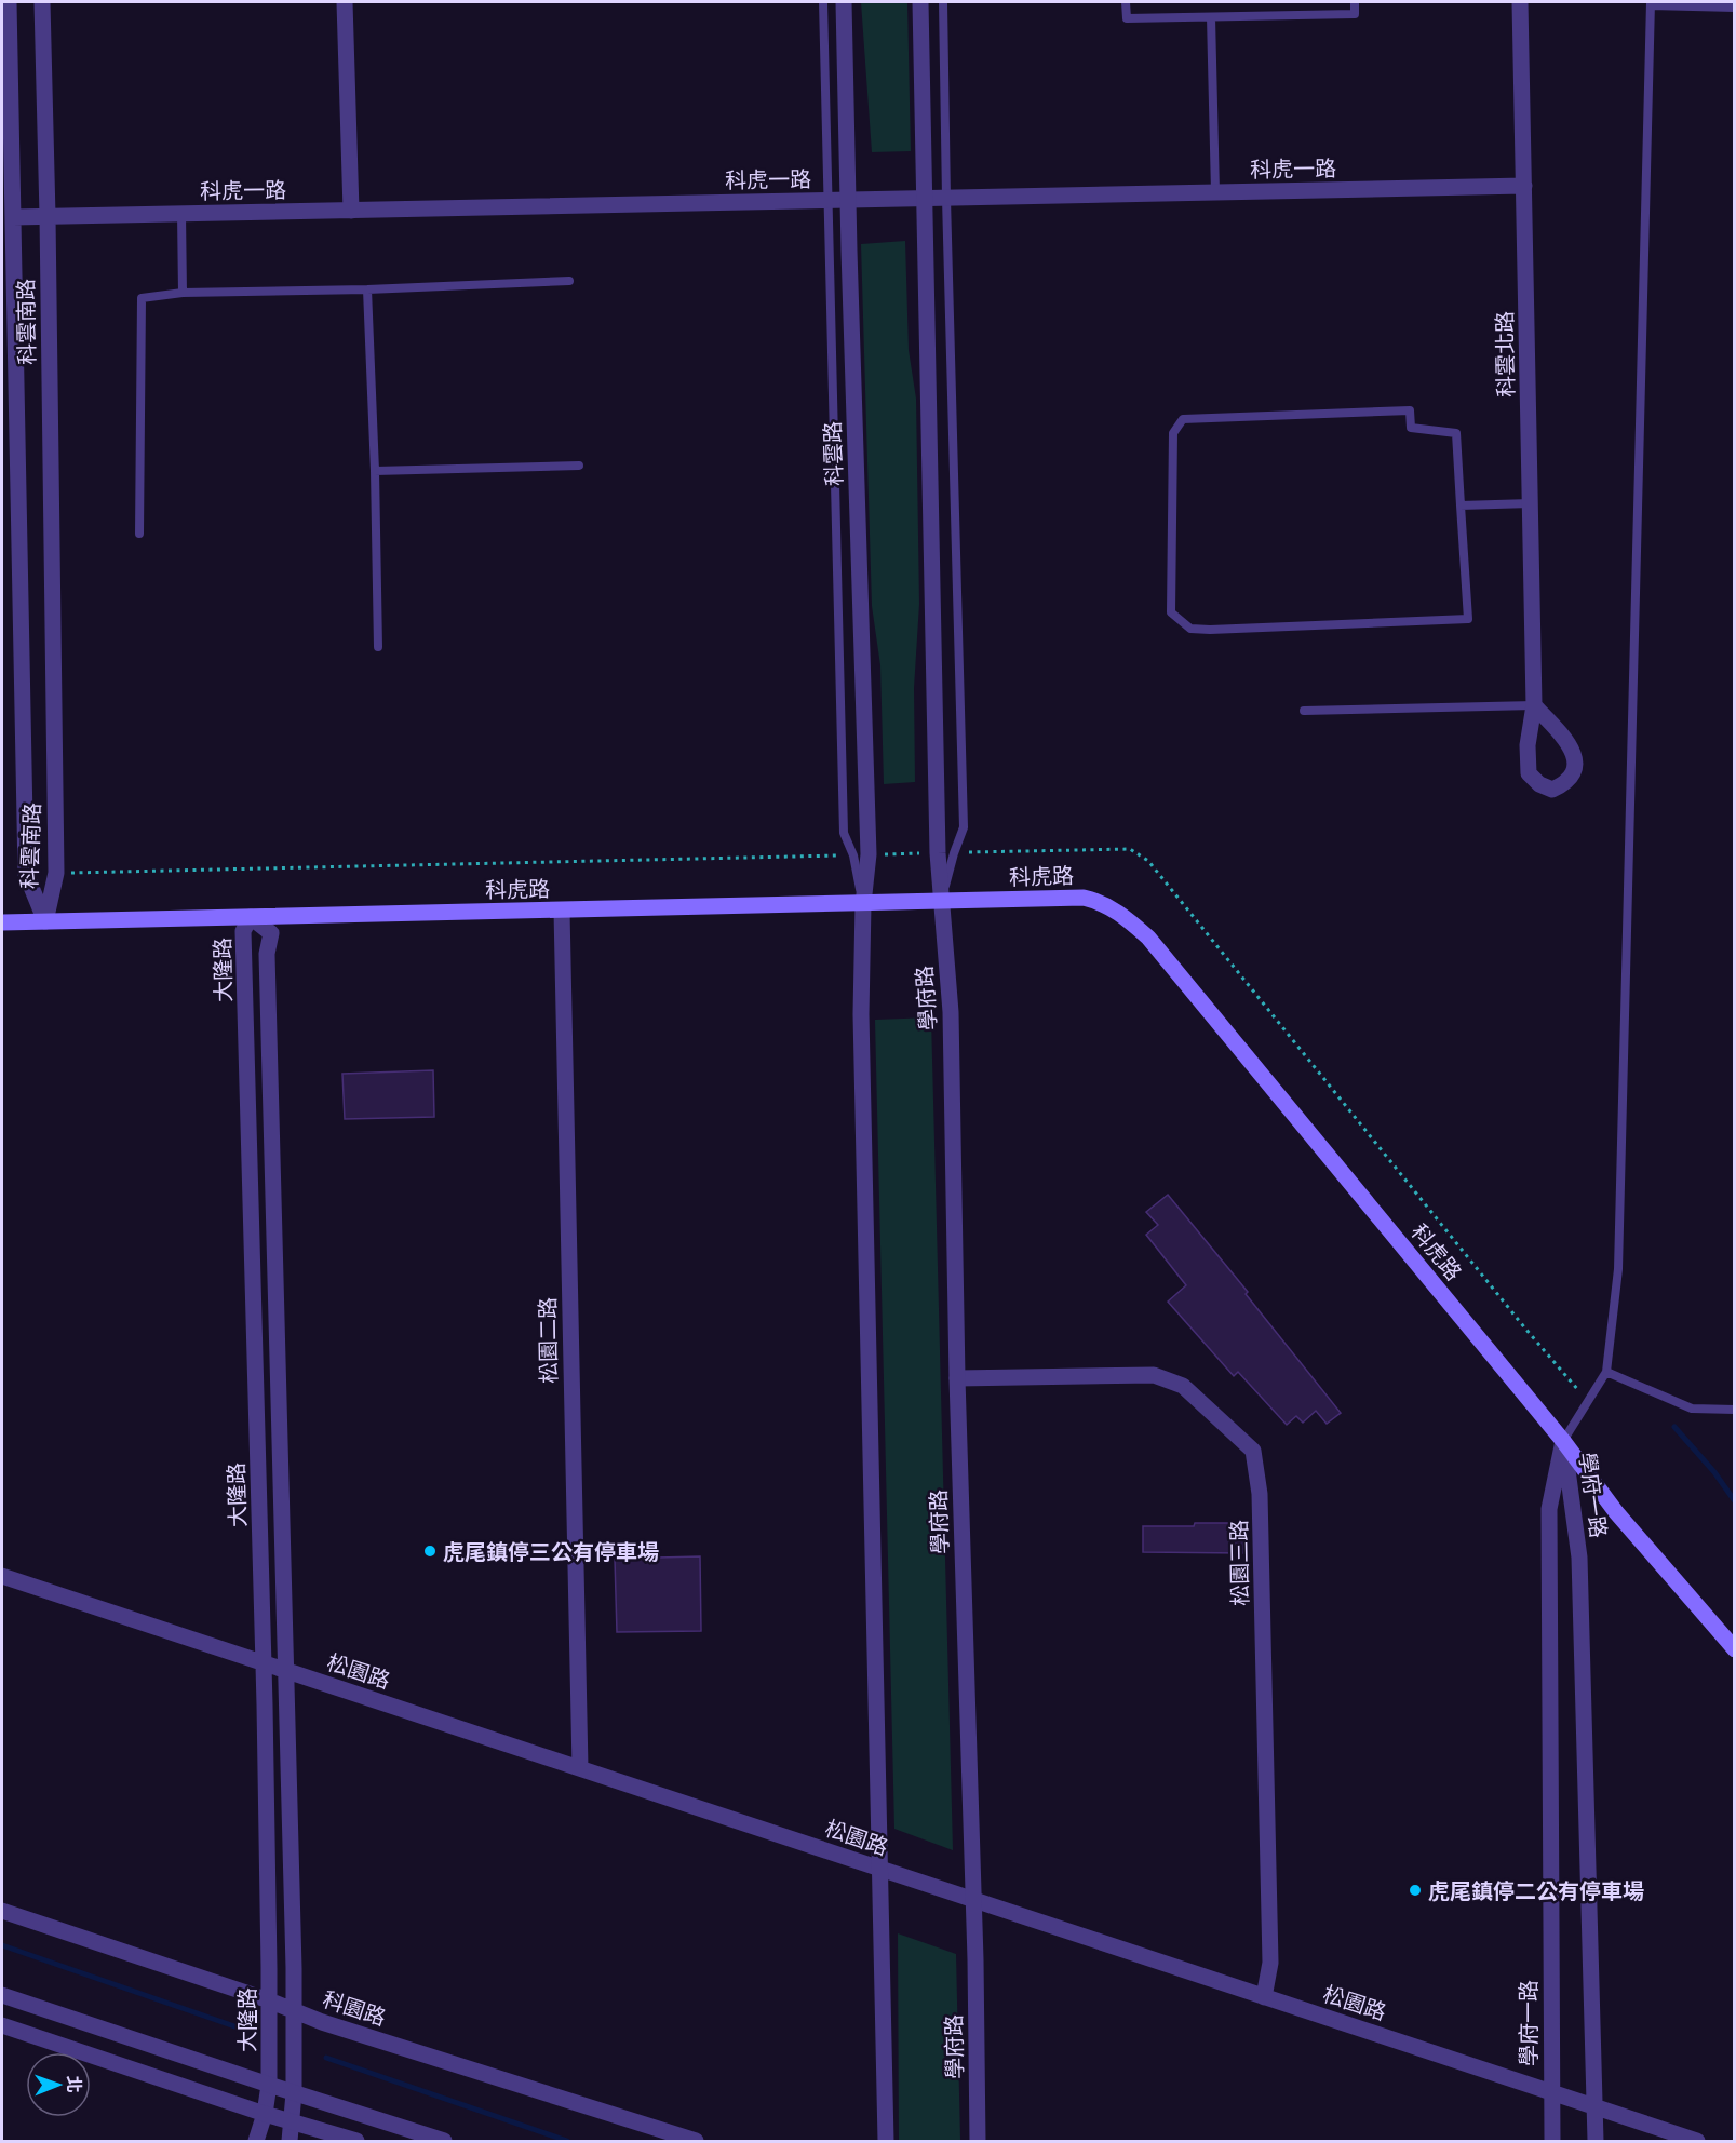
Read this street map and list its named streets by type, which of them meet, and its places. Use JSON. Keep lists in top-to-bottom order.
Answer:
{
  "streets": {
    "main road": ["科虎路"],
    "street": [
      "科虎一路",
      "科雲南路",
      "科雲北路",
      "科雲路",
      "大隆路",
      "學府路",
      "松園二路",
      "學府一路",
      "松園三路",
      "松園路",
      "科園路"
    ]
  },
  "crossings": [
    ["科虎一路", "科雲南路"],
    ["科虎一路", "科雲北路"],
    ["科虎一路", "科雲路"],
    ["科雲南路", "科虎路"],
    ["科雲路", "科虎路"],
    ["科虎路", "大隆路"],
    ["科虎路", "學府路"],
    ["科虎路", "松園二路"],
    ["科虎路", "學府一路"],
    ["大隆路", "松園路"],
    ["大隆路", "科園路"],
    ["學府路", "松園三路"],
    ["學府路", "松園路"],
    ["松園二路", "松園路"],
    ["學府一路", "松園路"],
    ["松園三路", "松園路"]
  ],
  "places": ["虎尾鎮停三公有停車場", "虎尾鎮停二公有停車場"],
  "north": "right"
}
